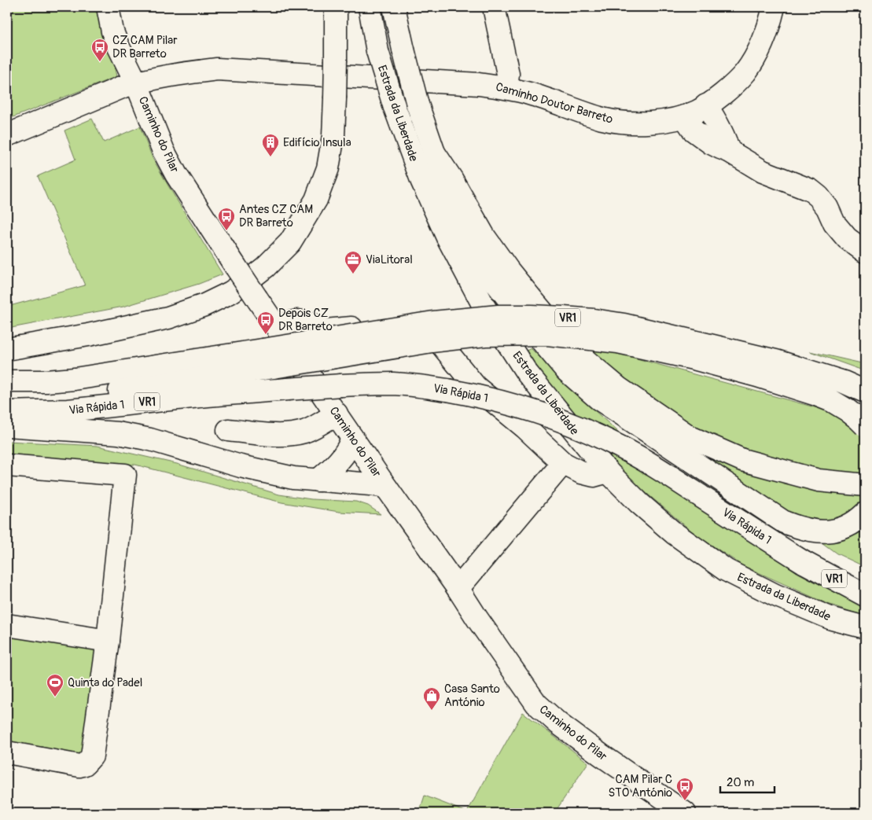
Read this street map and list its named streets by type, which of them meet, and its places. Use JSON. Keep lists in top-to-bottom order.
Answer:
{
  "streets": {
    "main road": [
      "Caminho Doutor Barreto",
      "Estrada da Liberdade",
      "Caminho do Pilar",
      "VR1",
      "Via Rápida 1"
    ]
  },
  "crossings": [
    ["Caminho Doutor Barreto", "Caminho do Pilar"]
  ],
  "places": {
    "bus stop": [
      "CZ CAM Pilar DR Barreto",
      "Antes CZ CAM DR Barreto",
      "Depois CZ DR Barreto",
      "CAM Pilar C STO António"
    ],
    "building": ["Edifício Insula"],
    "office": ["ViaLitoral"],
    "sports": ["Quinta do Padel"],
    "shop": ["Casa Santo António"]
  },
  "scale_bar": "20 m"
}
